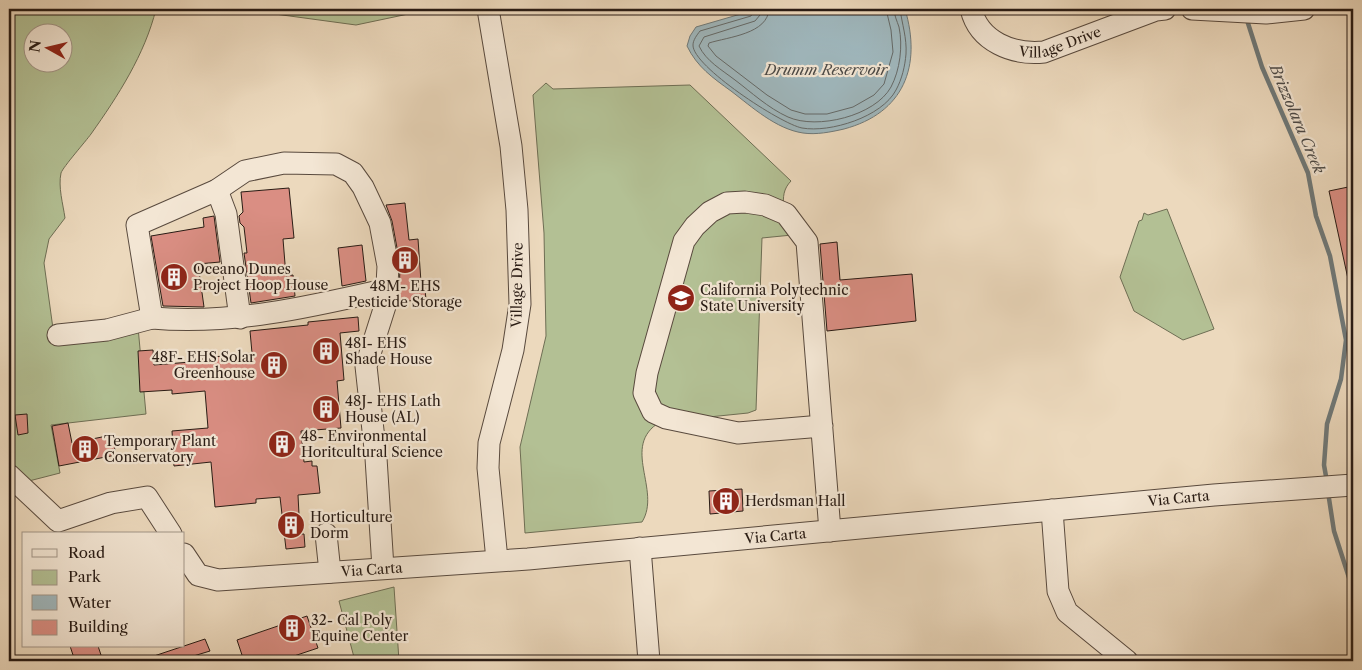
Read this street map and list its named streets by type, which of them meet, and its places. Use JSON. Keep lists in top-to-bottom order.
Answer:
{
  "streets": {
    "street": ["Village Drive", "Via Carta"]
  },
  "crossings": [
    ["Village Drive", "Via Carta"]
  ],
  "water": ["Drumm Reservoir", "Brizzolara Creek"],
  "places": {
    "building": [
      "48M- EHS Pesticide Storage",
      "Oceano Dunes Project Hoop House",
      "48I- EHS Shade House",
      "48F- EHS Solar Greenhouse",
      "48J- EHS Lath House (AL)",
      "48- Environmental Horitcultural Science",
      "Temporary Plant Conservatory",
      "Herdsman Hall",
      "Horticulture Dorm",
      "32- Cal Poly Equine Center"
    ],
    "school or university": ["California Polytechnic State University"]
  },
  "legend": [
    "Road",
    "Park",
    "Water",
    "Building"
  ],
  "north": "left"
}
